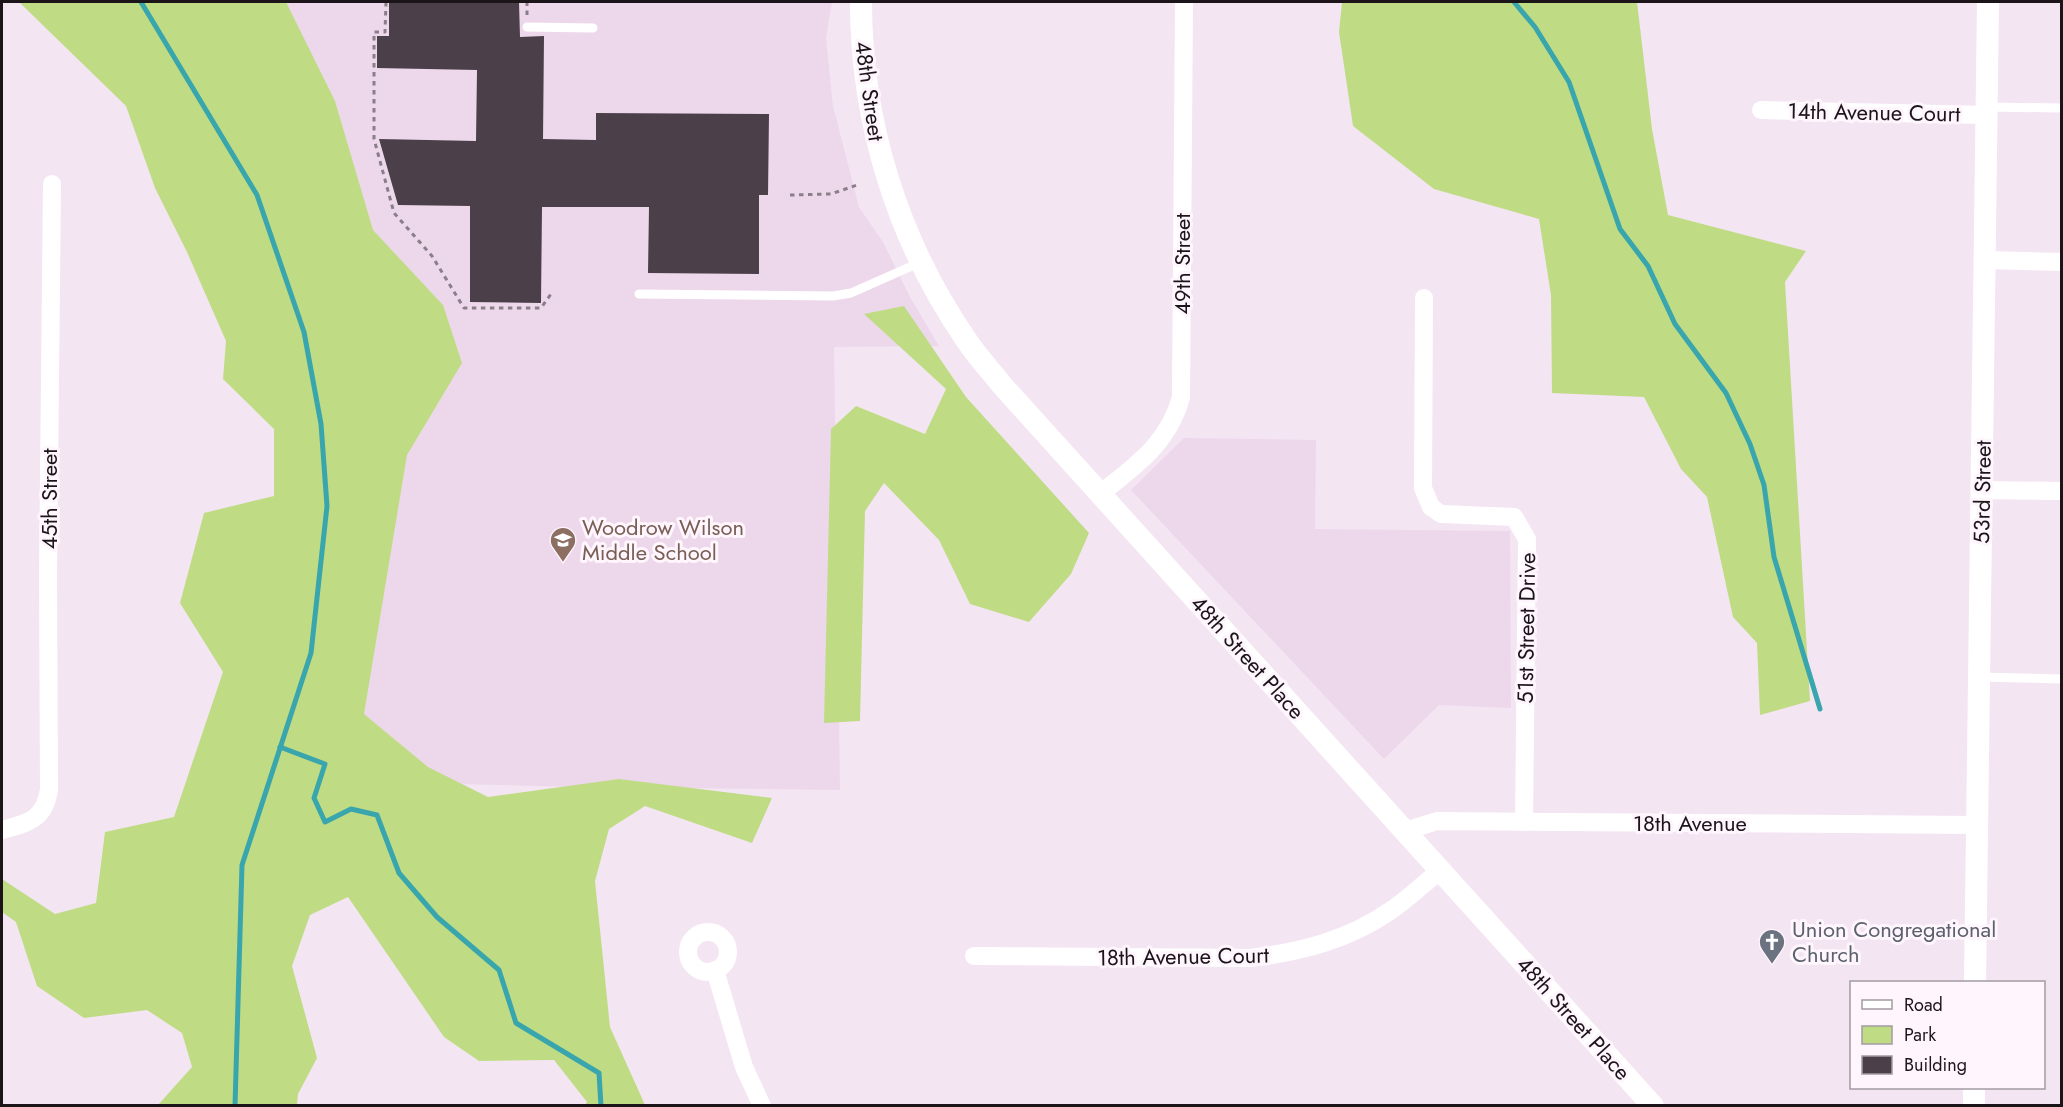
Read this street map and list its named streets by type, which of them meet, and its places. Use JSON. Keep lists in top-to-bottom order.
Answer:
{
  "streets": {
    "street": [
      "48th Street",
      "14th Avenue Court",
      "49th Street",
      "53rd Street",
      "45th Street",
      "51st Street Drive",
      "48th Street Place",
      "18th Avenue",
      "18th Avenue Court"
    ]
  },
  "crossings": [
    ["48th Street", "48th Street Place"],
    ["14th Avenue Court", "53rd Street"],
    ["49th Street", "48th Street Place"],
    ["53rd Street", "18th Avenue"],
    ["51st Street Drive", "18th Avenue"],
    ["48th Street Place", "18th Avenue"],
    ["48th Street Place", "18th Avenue Court"]
  ],
  "places": {
    "school or university": ["Woodrow Wilson Middle School"],
    "church": ["Union Congregational Church"]
  },
  "legend": ["Road", "Park", "Building"]
}
